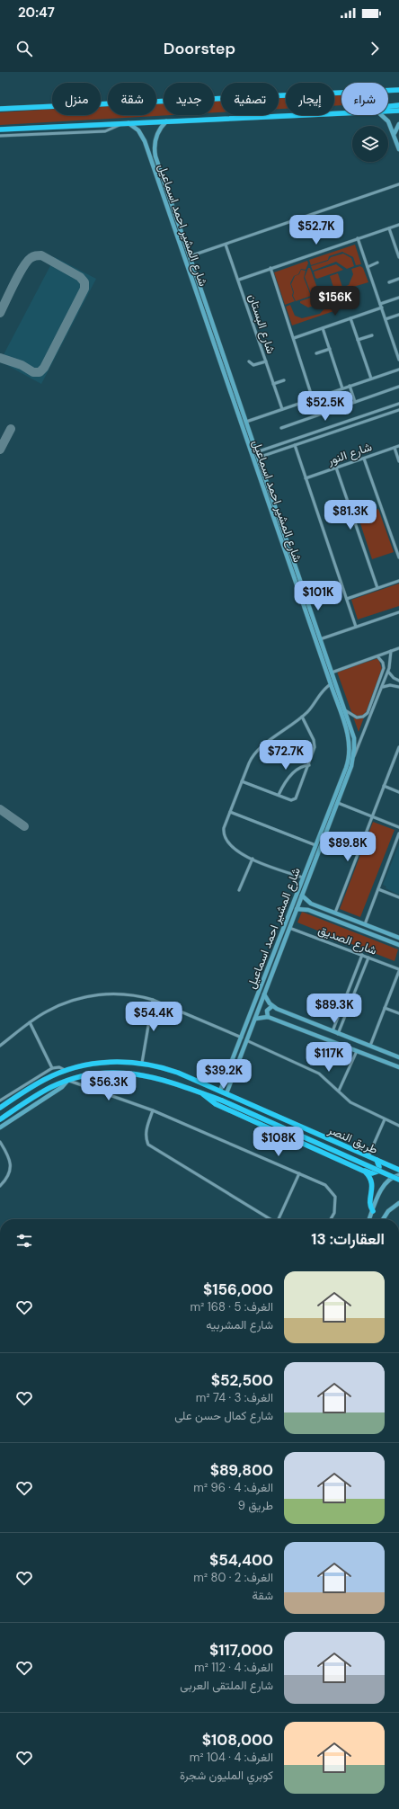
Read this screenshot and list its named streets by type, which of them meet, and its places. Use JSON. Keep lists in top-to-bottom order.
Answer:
{
  "streets": {
    "highway": ["طريق النصر"],
    "main road": ["شارع المشير احمد اسماعيل"],
    "street": ["شارع البستان", "شارع النور", "شارع الصديق"]
  },
  "crossings": [
    ["شارع المشير احمد اسماعيل", "شارع الصديق"],
    ["شارع المشير احمد اسماعيل", "طريق النصر"]
  ],
  "page": {
    "status": "20:47",
    "header": "Doorstep",
    "chip": [
      "شراء",
      "إيجار",
      "تصفية",
      "جديد",
      "شقة",
      "منزل"
    ],
    "price": [
      "$52.7K",
      "$156K",
      "$52.5K",
      "$81.3K",
      "$101K",
      "$72.7K",
      "$89.8K",
      "$89.3K",
      "$54.4K",
      "$117K",
      "$39.2K",
      "$56.3K",
      "$108K"
    ],
    "heading": "العقارات: 13",
    "list": [
      {
        "name": "$156,000",
        "note": "الغرف: 5 · 168 m² · شارع المشربيه"
      },
      {
        "name": "$52,500",
        "note": "الغرف: 3 · 74 m² · شارع كمال حسن على"
      },
      {
        "name": "$89,800",
        "note": "الغرف: 4 · 96 m² · طريق 9"
      },
      {
        "name": "$54,400",
        "note": "الغرف: 2 · 80 m² · شقة"
      },
      {
        "name": "$117,000",
        "note": "الغرف: 4 · 112 m² · شارع الملتقى العربى"
      },
      {
        "name": "$108,000",
        "note": "الغرف: 4 · 104 m² · كوبري المليون شجرة"
      }
    ]
  }
}
